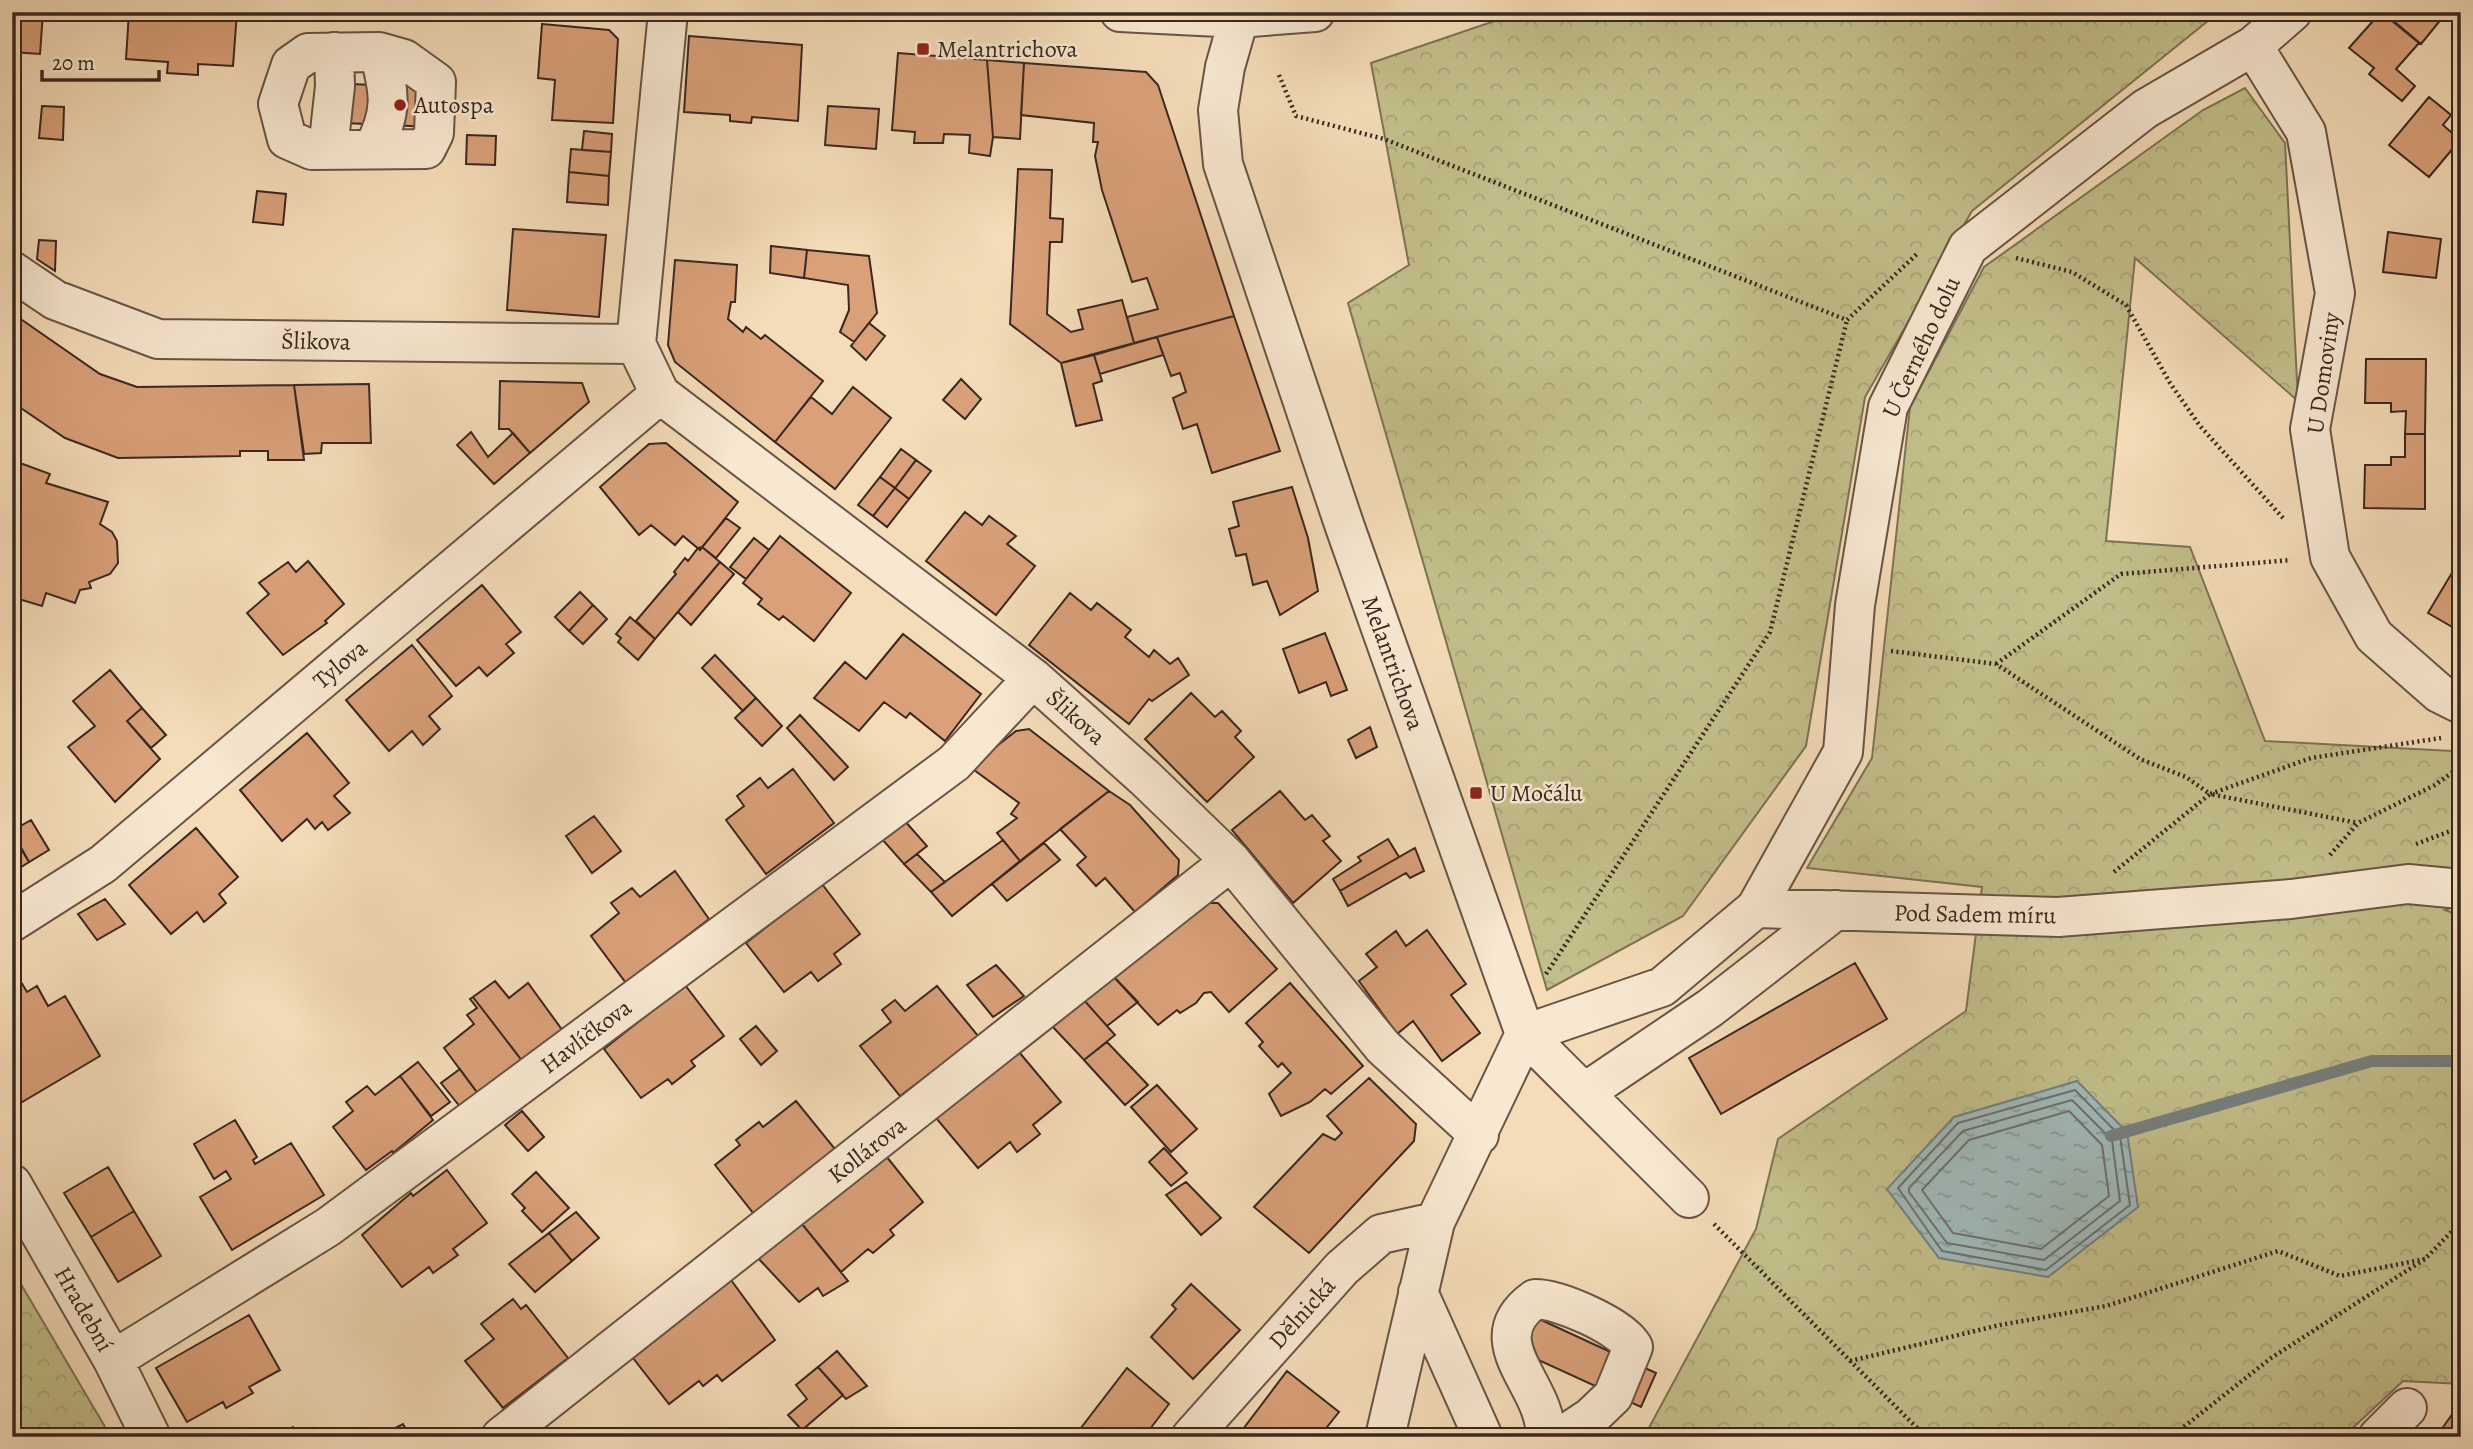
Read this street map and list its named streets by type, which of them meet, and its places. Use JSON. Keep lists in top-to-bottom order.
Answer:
{
  "streets": {
    "street": [
      "Šlikova",
      "U Černého dolu",
      "U Domoviny",
      "Melantrichova",
      "Tylova",
      "Pod Sadem míru",
      "Havlíčkova",
      "Kollárova",
      "Hradební",
      "Dělnická"
    ]
  },
  "crossings": [
    ["Šlikova", "Tylova"],
    ["Šlikova", "Havlíčkova"],
    ["Šlikova", "Kollárova"],
    ["U Černého dolu", "U Domoviny"],
    ["U Černého dolu", "Pod Sadem míru"],
    ["Havlíčkova", "Hradební"]
  ],
  "places": {
    "transit": ["Melantrichova", "U Močálu"],
    "other": ["Autospa"]
  },
  "scale_bar": "20 m"
}
